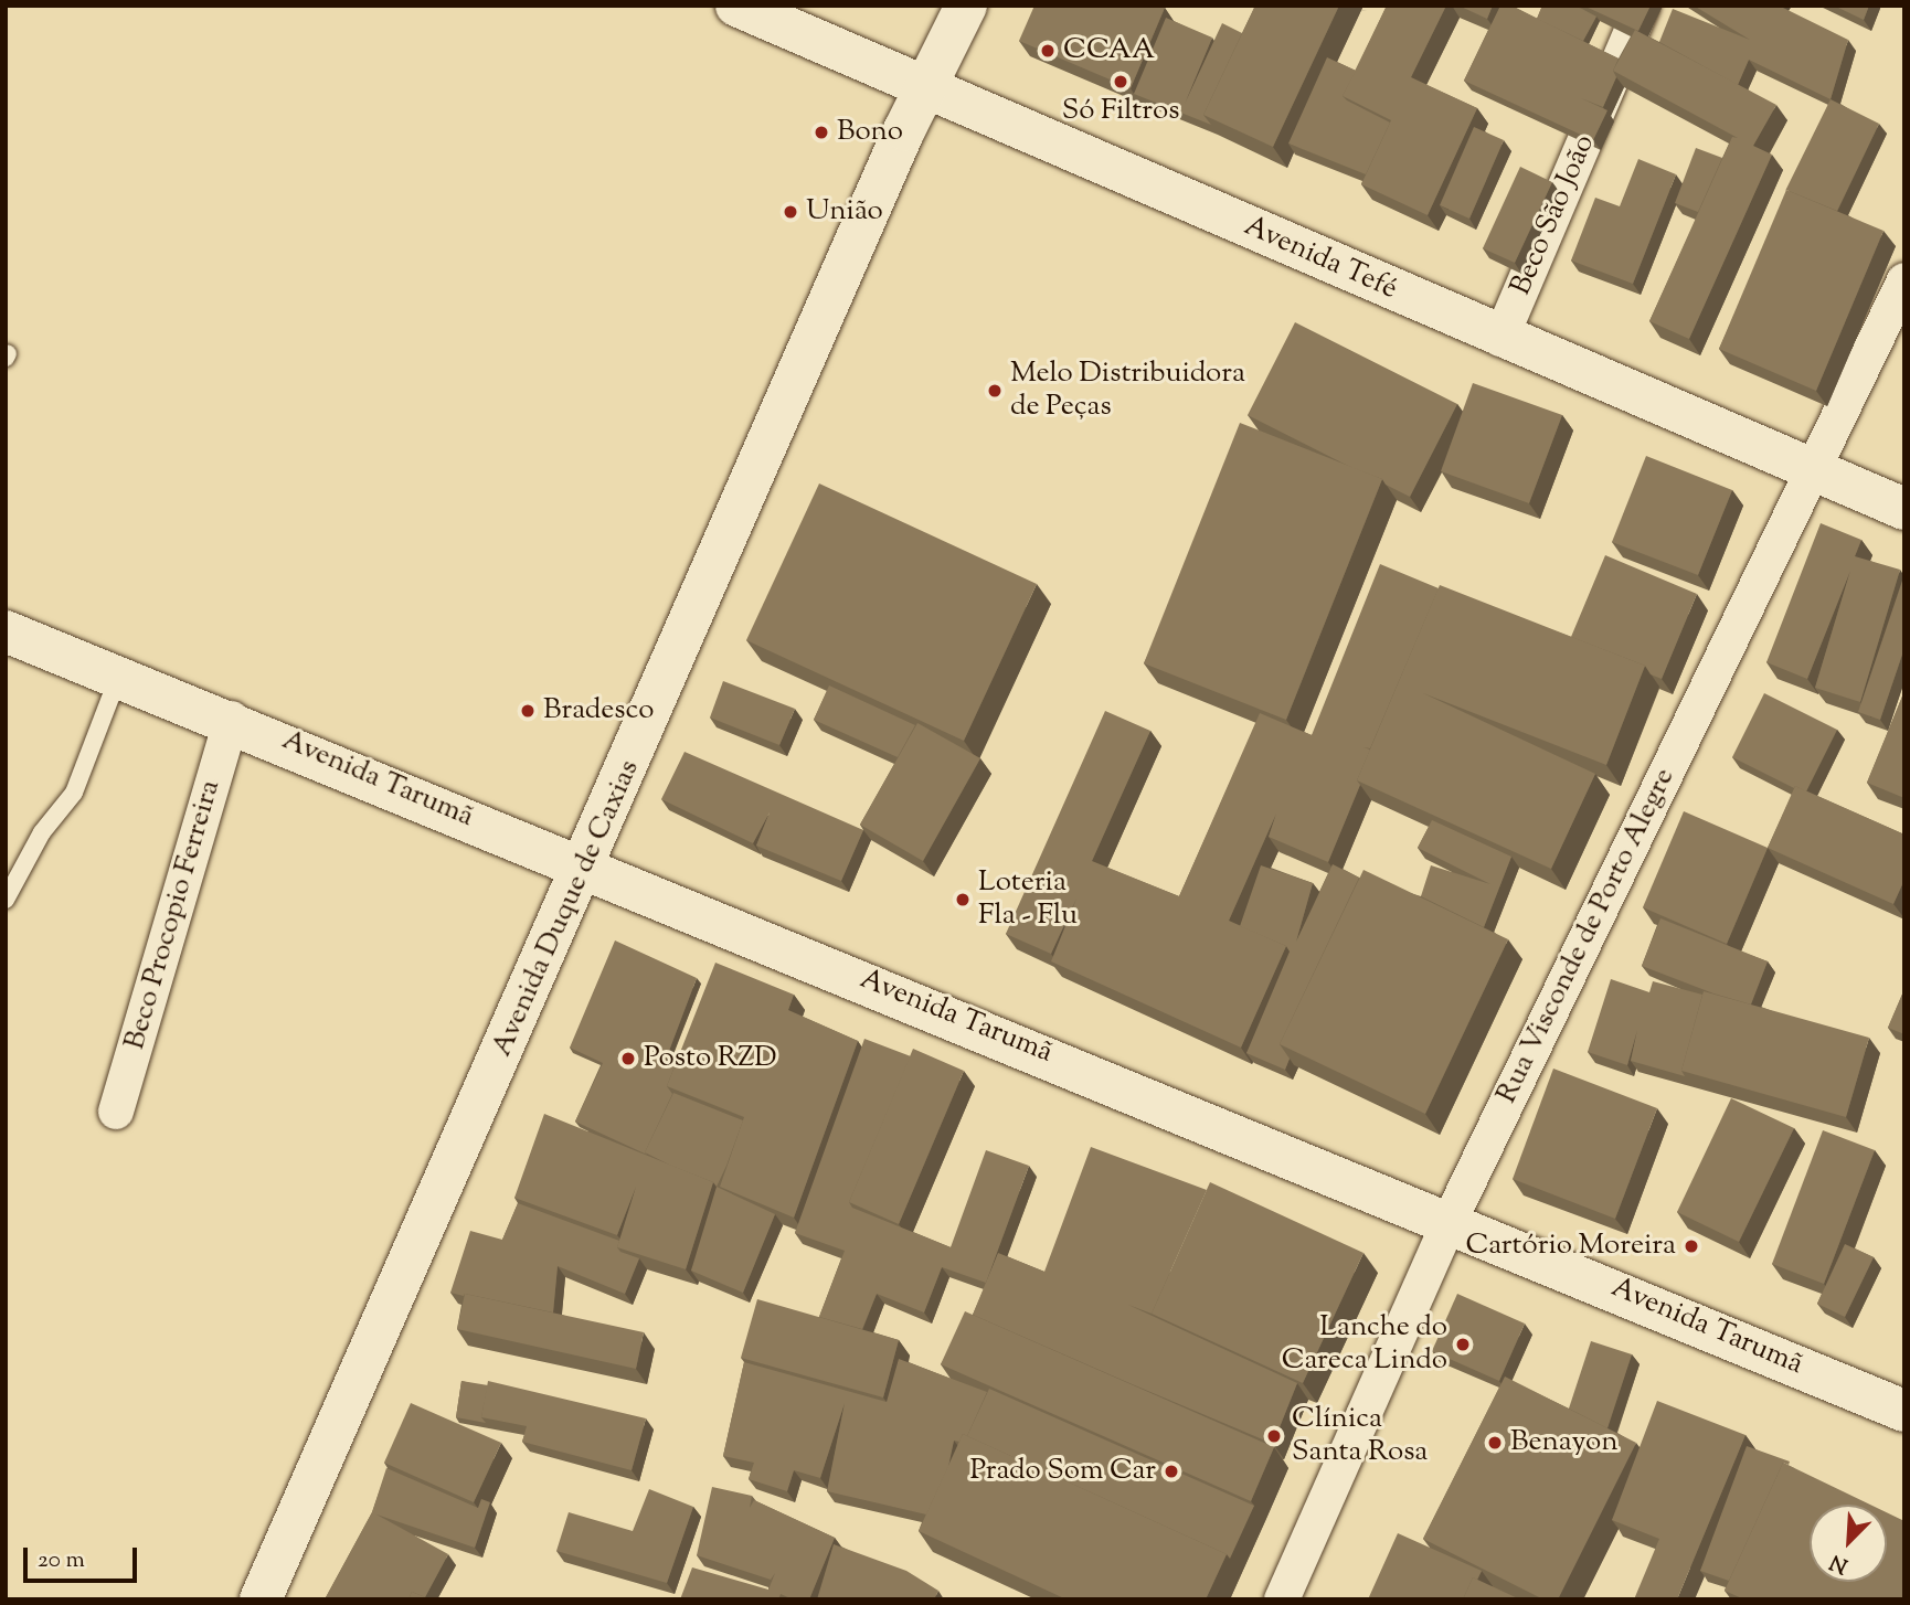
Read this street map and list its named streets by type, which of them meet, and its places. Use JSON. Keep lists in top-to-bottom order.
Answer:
{
  "streets": {
    "street": [
      "Beco São João",
      "Avenida Tefé",
      "Avenida Tarumã",
      "Avenida Duque de Caxias",
      "Beco Procopio Ferreira",
      "Rua Visconde de Porto Alegre"
    ]
  },
  "crossings": [
    ["Beco São João", "Avenida Tefé"],
    ["Avenida Tefé", "Avenida Duque de Caxias"],
    ["Avenida Tefé", "Rua Visconde de Porto Alegre"],
    ["Avenida Tarumã", "Avenida Duque de Caxias"],
    ["Avenida Tarumã", "Beco Procopio Ferreira"],
    ["Avenida Tarumã", "Rua Visconde de Porto Alegre"]
  ],
  "places": [
    "CCAA",
    "Só Filtros",
    "Bono",
    "União",
    "Melo Distribuidora de Peças",
    "Bradesco",
    "Loteria Fla - Flu",
    "Posto RZD",
    "Cartório Moreira",
    "Lanche do Careca Lindo",
    "Clínica Santa Rosa",
    "Benayon",
    "Prado Som Car"
  ],
  "scale_bar": "20 m",
  "north": "bottom left"
}
